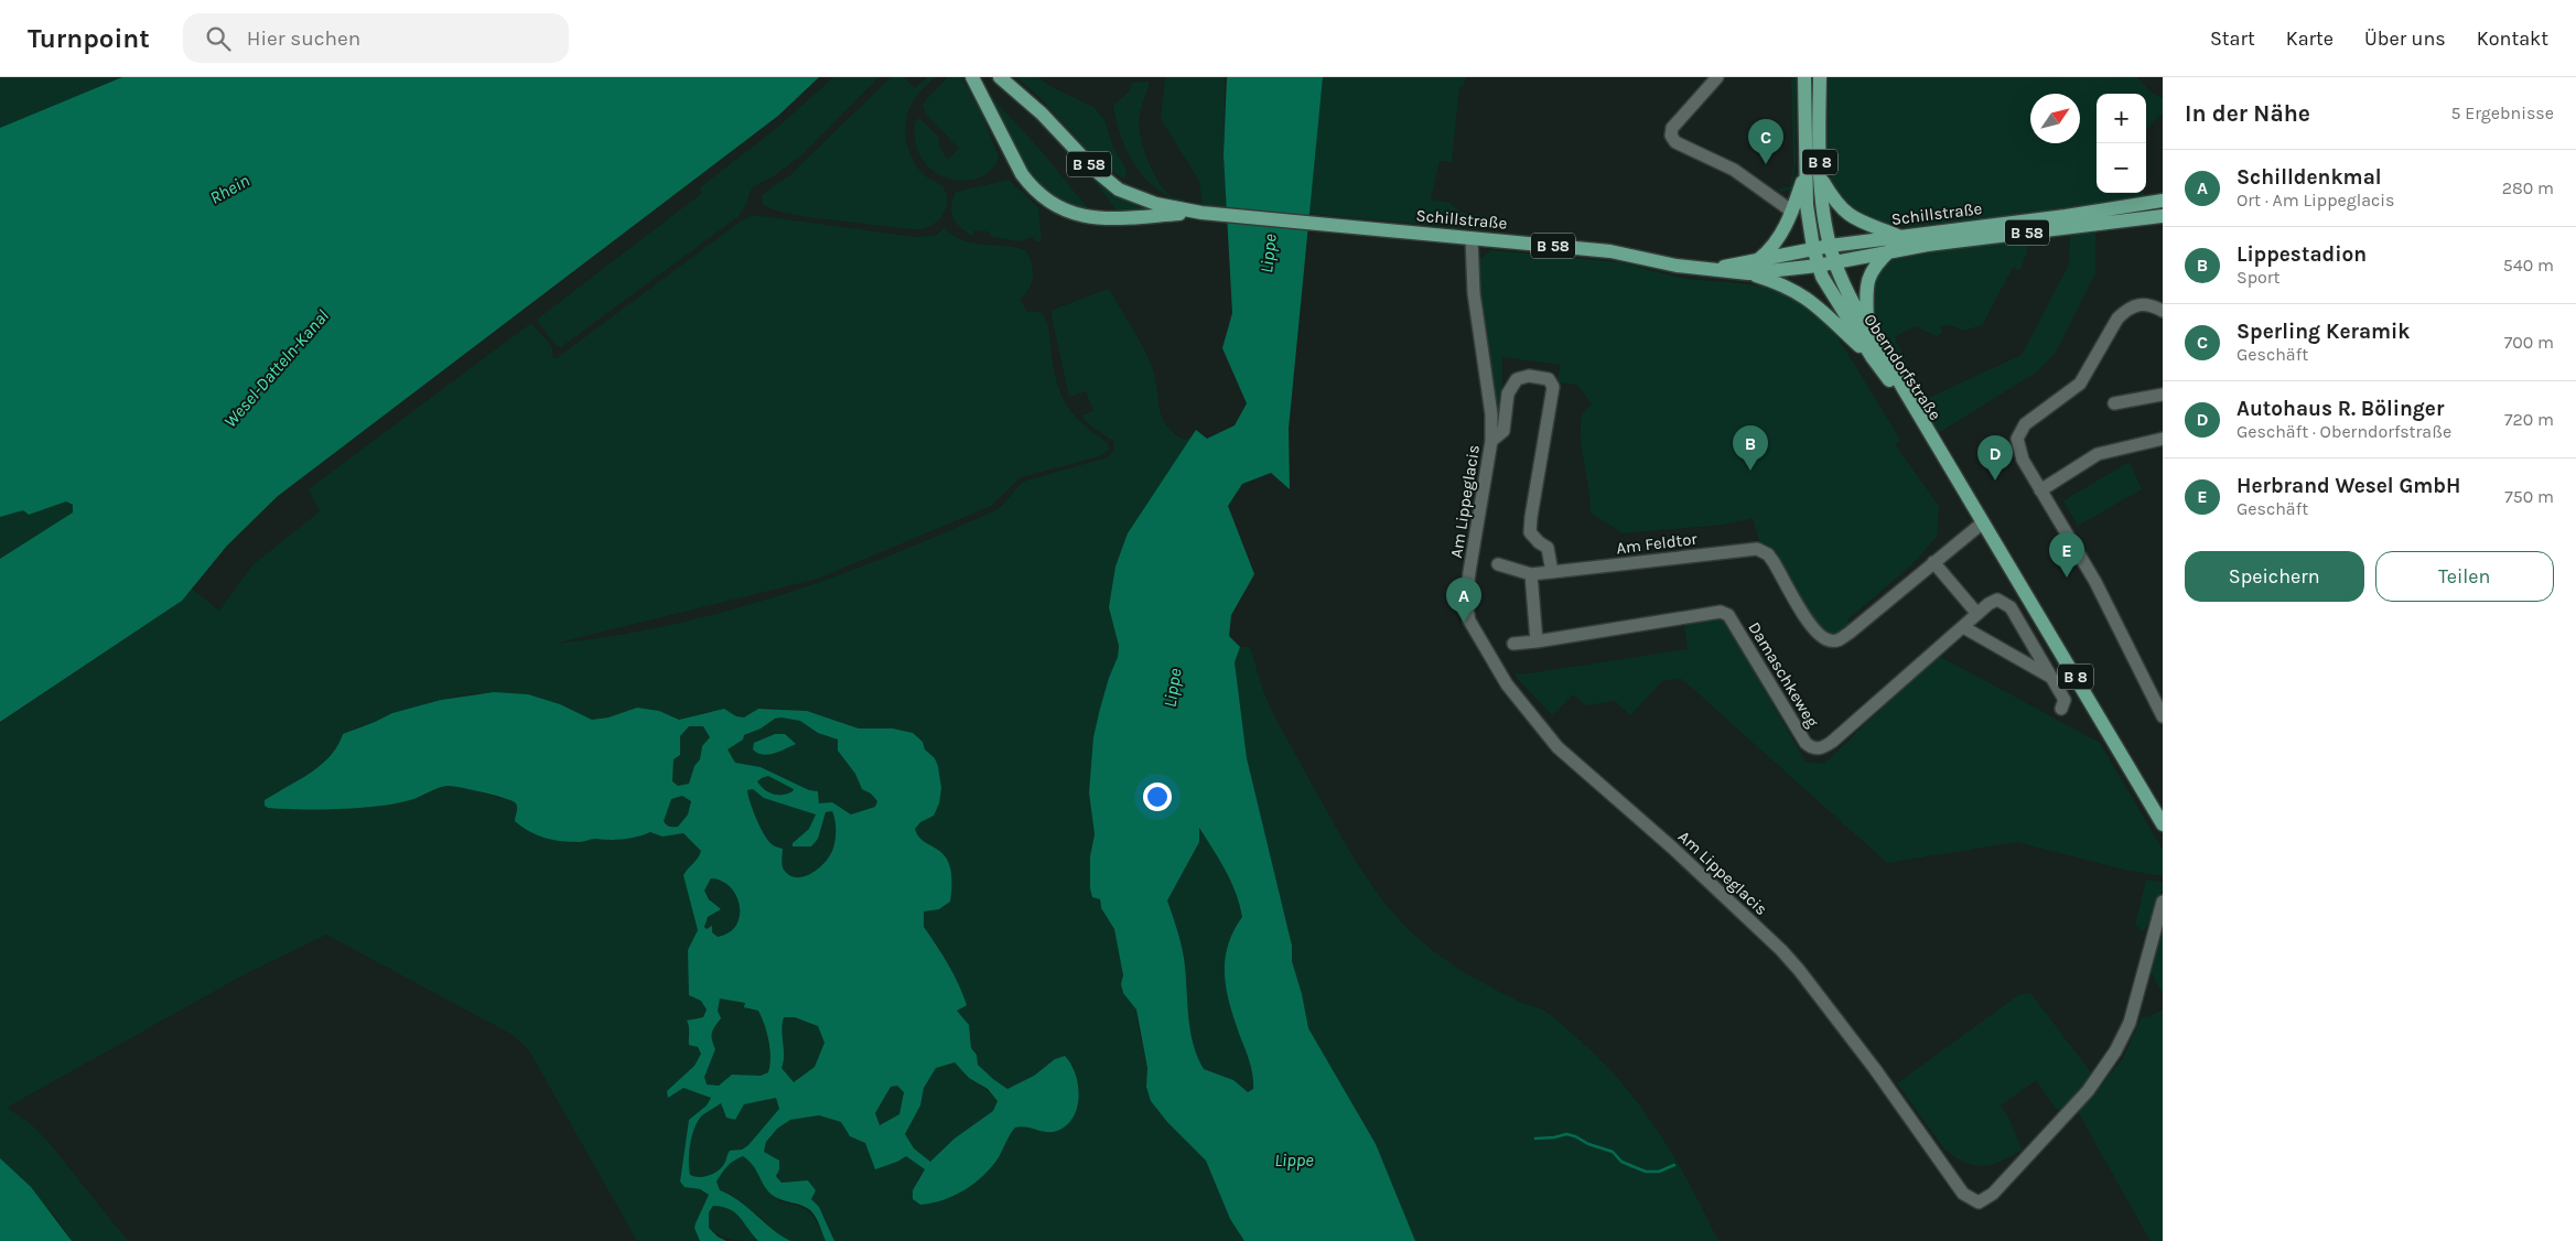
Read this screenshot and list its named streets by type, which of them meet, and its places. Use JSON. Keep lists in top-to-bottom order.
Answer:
{
  "streets": {
    "main road": [
      "B 8",
      "B 58",
      "Schillstraße",
      "Oberndorfstraße"
    ],
    "street": ["Am Lippeglacis", "Am Feldtor", "Damaschkeweg"]
  },
  "crossings": [
    ["B 8", "Schillstraße"],
    ["B 8", "Oberndorfstraße"],
    ["B 58", "Schillstraße"],
    ["Schillstraße", "Oberndorfstraße"],
    ["Schillstraße", "Am Lippeglacis"],
    ["Oberndorfstraße", "Am Feldtor"]
  ],
  "water": ["Rhein", "Lippe", "Wesel-Datteln-Kanal"],
  "north": "top right",
  "page": {
    "header": "Turnpoint",
    "search": "Hier suchen",
    "nav": [
      "Start",
      "Karte",
      "Über uns",
      "Kontakt"
    ],
    "heading": ["In der Nähe", "5 Ergebnisse"],
    "map_buttons": ["+", "−"],
    "pins": [
      "C",
      "B",
      "D",
      "E",
      "A"
    ],
    "list": [
      {
        "mark": "A",
        "name": "Schilldenkmal",
        "note": "Ort · Am Lippeglacis",
        "value": "280 m"
      },
      {
        "mark": "B",
        "name": "Lippestadion",
        "note": "Sport",
        "value": "540 m"
      },
      {
        "mark": "C",
        "name": "Sperling Keramik",
        "note": "Geschäft",
        "value": "700 m"
      },
      {
        "mark": "D",
        "name": "Autohaus R. Bölinger",
        "note": "Geschäft · Oberndorfstraße",
        "value": "720 m"
      },
      {
        "mark": "E",
        "name": "Herbrand Wesel GmbH",
        "note": "Geschäft",
        "value": "750 m"
      }
    ],
    "buttons": ["Speichern", "Teilen"]
  }
}
